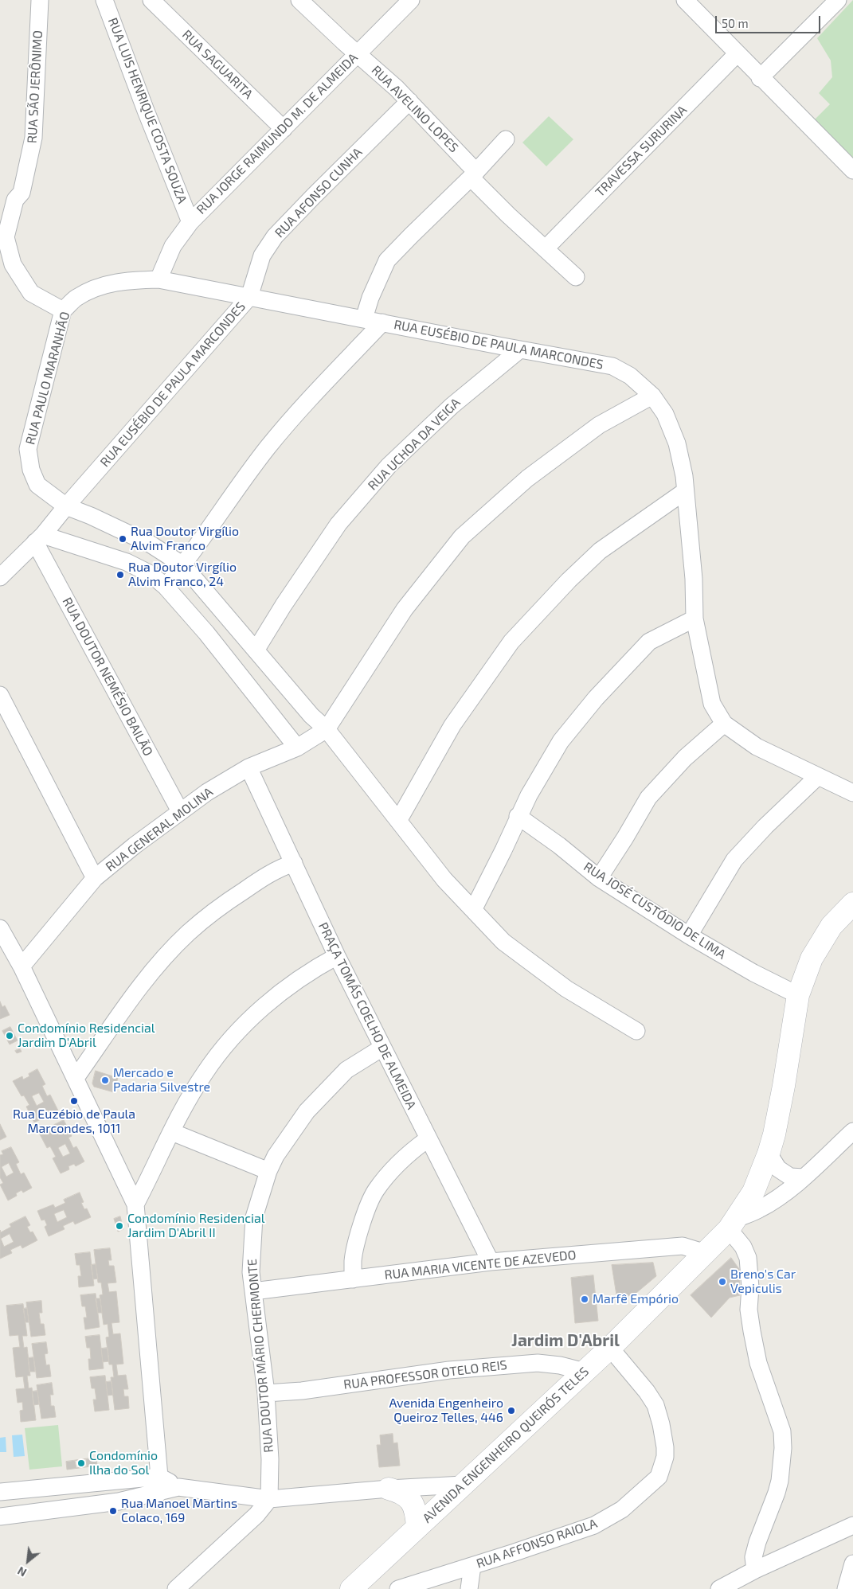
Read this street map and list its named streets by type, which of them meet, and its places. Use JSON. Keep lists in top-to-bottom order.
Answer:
{
  "streets": {
    "main road": ["AVENIDA ENGENHEIRO QUEIRÓS TELES"],
    "street": [
      "RUA SAGUARITA",
      "RUA SÃO JERÔNIMO",
      "RUA AVELINO LOPES",
      "RUA LUIS HENRIQUE COSTA SOUZA",
      "RUA JORGE RAIMUNDO M. DE ALMEIDA",
      "TRAVESSA SURURINA",
      "RUA AFONSO CUNHA",
      "RUA EUSÉBIO DE PAULA MARCONDES",
      "RUA PAULO MARANHÃO",
      "RUA UCHOA DA VEIGA",
      "RUA DOUTOR NEMÉSIO BAILÃO",
      "RUA GENERAL MOLINA",
      "RUA JOSÉ CUSTÓDIO DE LIMA",
      "PRAÇA TOMÁS COELHO DE ALMEIDA",
      "RUA MARIA VICENTE DE AZEVEDO",
      "RUA DOUTOR MÁRIO CHERMONTE",
      "RUA PROFESSOR OTELO REIS",
      "RUA AFFONSO RAIOLA"
    ]
  },
  "crossings": [
    ["RUA SAGUARITA", "RUA JORGE RAIMUNDO M. DE ALMEIDA"],
    ["RUA SÃO JERÔNIMO", "RUA PAULO MARANHÃO"],
    ["RUA AVELINO LOPES", "RUA JORGE RAIMUNDO M. DE ALMEIDA"],
    ["RUA AVELINO LOPES", "TRAVESSA SURURINA"],
    ["RUA AVELINO LOPES", "RUA AFONSO CUNHA"],
    ["RUA LUIS HENRIQUE COSTA SOUZA", "RUA JORGE RAIMUNDO M. DE ALMEIDA"],
    ["RUA JORGE RAIMUNDO M. DE ALMEIDA", "RUA PAULO MARANHÃO"],
    ["RUA AFONSO CUNHA", "RUA EUSÉBIO DE PAULA MARCONDES"],
    ["RUA AFONSO CUNHA", "RUA PAULO MARANHÃO"],
    ["RUA EUSÉBIO DE PAULA MARCONDES", "RUA PAULO MARANHÃO"],
    ["RUA EUSÉBIO DE PAULA MARCONDES", "RUA UCHOA DA VEIGA"],
    ["RUA EUSÉBIO DE PAULA MARCONDES", "RUA DOUTOR NEMÉSIO BAILÃO"],
    ["RUA DOUTOR NEMÉSIO BAILÃO", "RUA GENERAL MOLINA"],
    ["RUA GENERAL MOLINA", "PRAÇA TOMÁS COELHO DE ALMEIDA"],
    ["RUA JOSÉ CUSTÓDIO DE LIMA", "AVENIDA ENGENHEIRO QUEIRÓS TELES"],
    ["PRAÇA TOMÁS COELHO DE ALMEIDA", "RUA MARIA VICENTE DE AZEVEDO"],
    ["PRAÇA TOMÁS COELHO DE ALMEIDA", "RUA DOUTOR MÁRIO CHERMONTE"],
    ["RUA MARIA VICENTE DE AZEVEDO", "RUA DOUTOR MÁRIO CHERMONTE"],
    ["RUA MARIA VICENTE DE AZEVEDO", "AVENIDA ENGENHEIRO QUEIRÓS TELES"],
    ["RUA DOUTOR MÁRIO CHERMONTE", "RUA PROFESSOR OTELO REIS"],
    ["RUA PROFESSOR OTELO REIS", "AVENIDA ENGENHEIRO QUEIRÓS TELES"],
    ["AVENIDA ENGENHEIRO QUEIRÓS TELES", "RUA AFFONSO RAIOLA"]
  ],
  "districts": ["Jardim D'Abril"],
  "places": [
    "Rua Doutor Virgílio Alvim Franco",
    "Rua Doutor Virgílio Alvim Franco, 24",
    "Condomínio Residencial Jardim D'Abril",
    "Mercado e Padaria Silvestre",
    "Rua Euzébio de Paula Marcondes, 1011",
    "Condomínio Residencial Jardim D'Abril II",
    "Breno's Car Vepiculis",
    "Marfê Empório",
    "Avenida Engenheiro Queiroz Telles, 446",
    "Condomínio Ilha do Sol",
    "Rua Manoel Martins Colaco, 169"
  ],
  "scale_bar": "50 m",
  "north": "bottom left"
}
